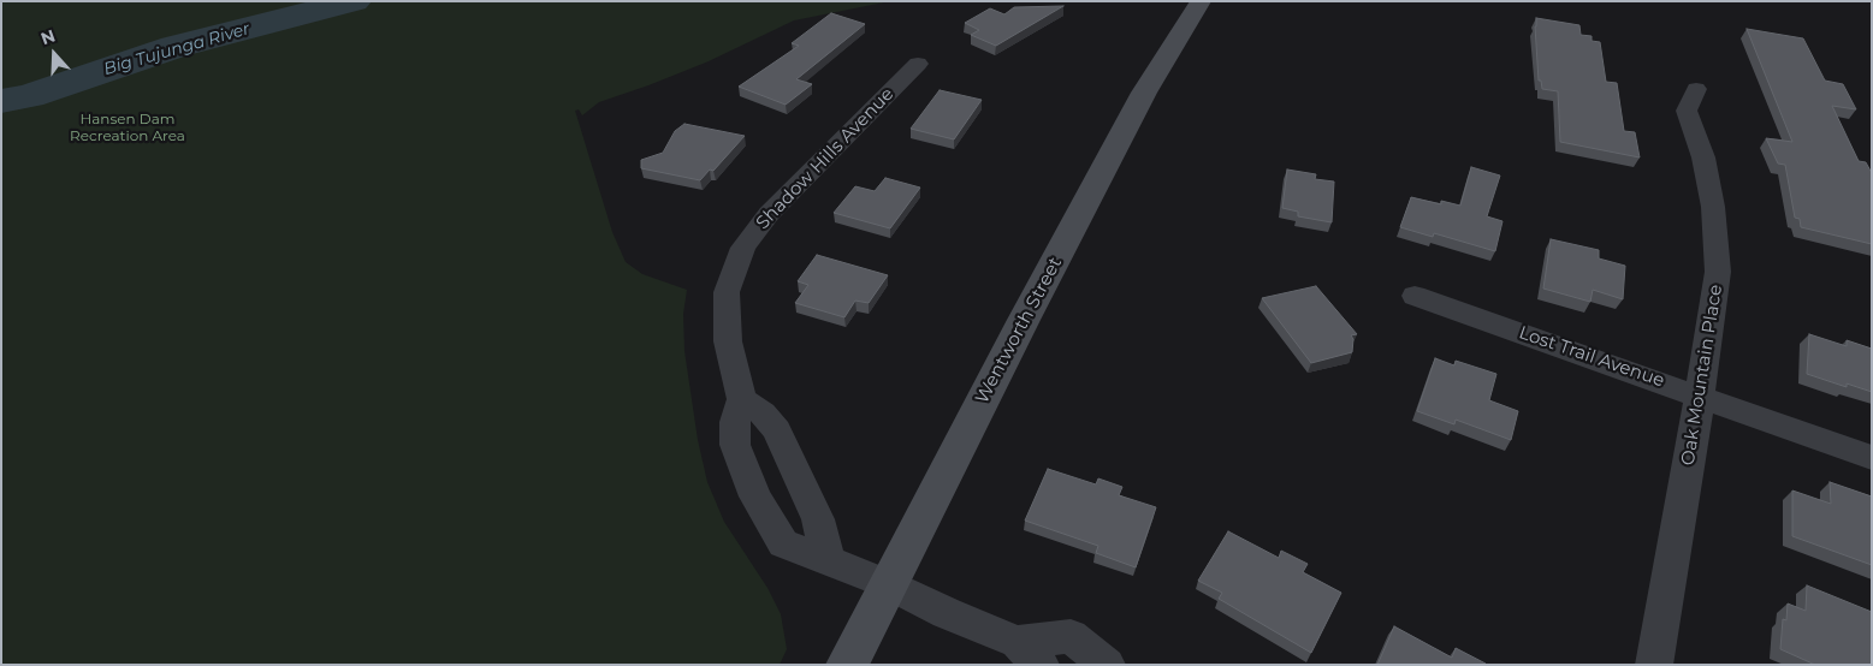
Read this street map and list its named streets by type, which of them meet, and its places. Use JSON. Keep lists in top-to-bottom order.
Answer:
{
  "streets": {
    "main road": ["Wentworth Street"],
    "street": ["Shadow Hills Avenue", "Lost Trail Avenue", "Oak Mountain Place"]
  },
  "crossings": [
    ["Shadow Hills Avenue", "Wentworth Street"],
    ["Lost Trail Avenue", "Oak Mountain Place"]
  ],
  "water": ["Big Tujunga River"],
  "parks": ["Hansen Dam Recreation Area"],
  "north": "top"
}
